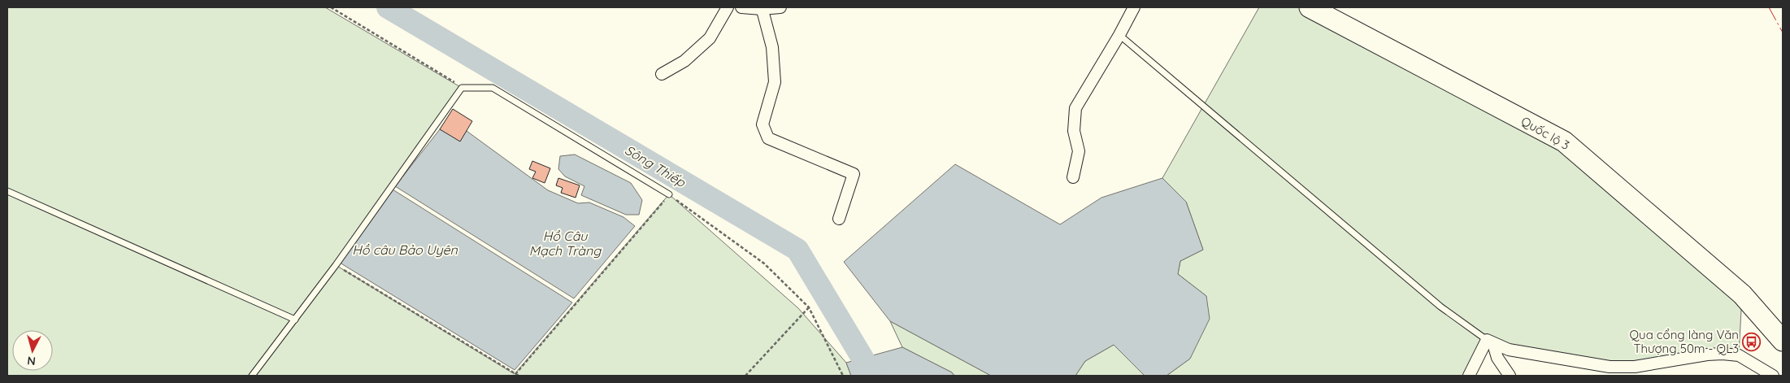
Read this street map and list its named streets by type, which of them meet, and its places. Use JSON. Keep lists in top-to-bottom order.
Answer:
{
  "streets": {
    "highway": ["Quốc lộ 3"]
  },
  "water": ["Sông Thiếp", "Hồ Câu Mạch Tràng", "Hồ câu Bảo Uyên"],
  "places": {
    "bus stop": ["Qua cổng làng Văn Thượng 50m - QL3"]
  },
  "north": "bottom"
}
